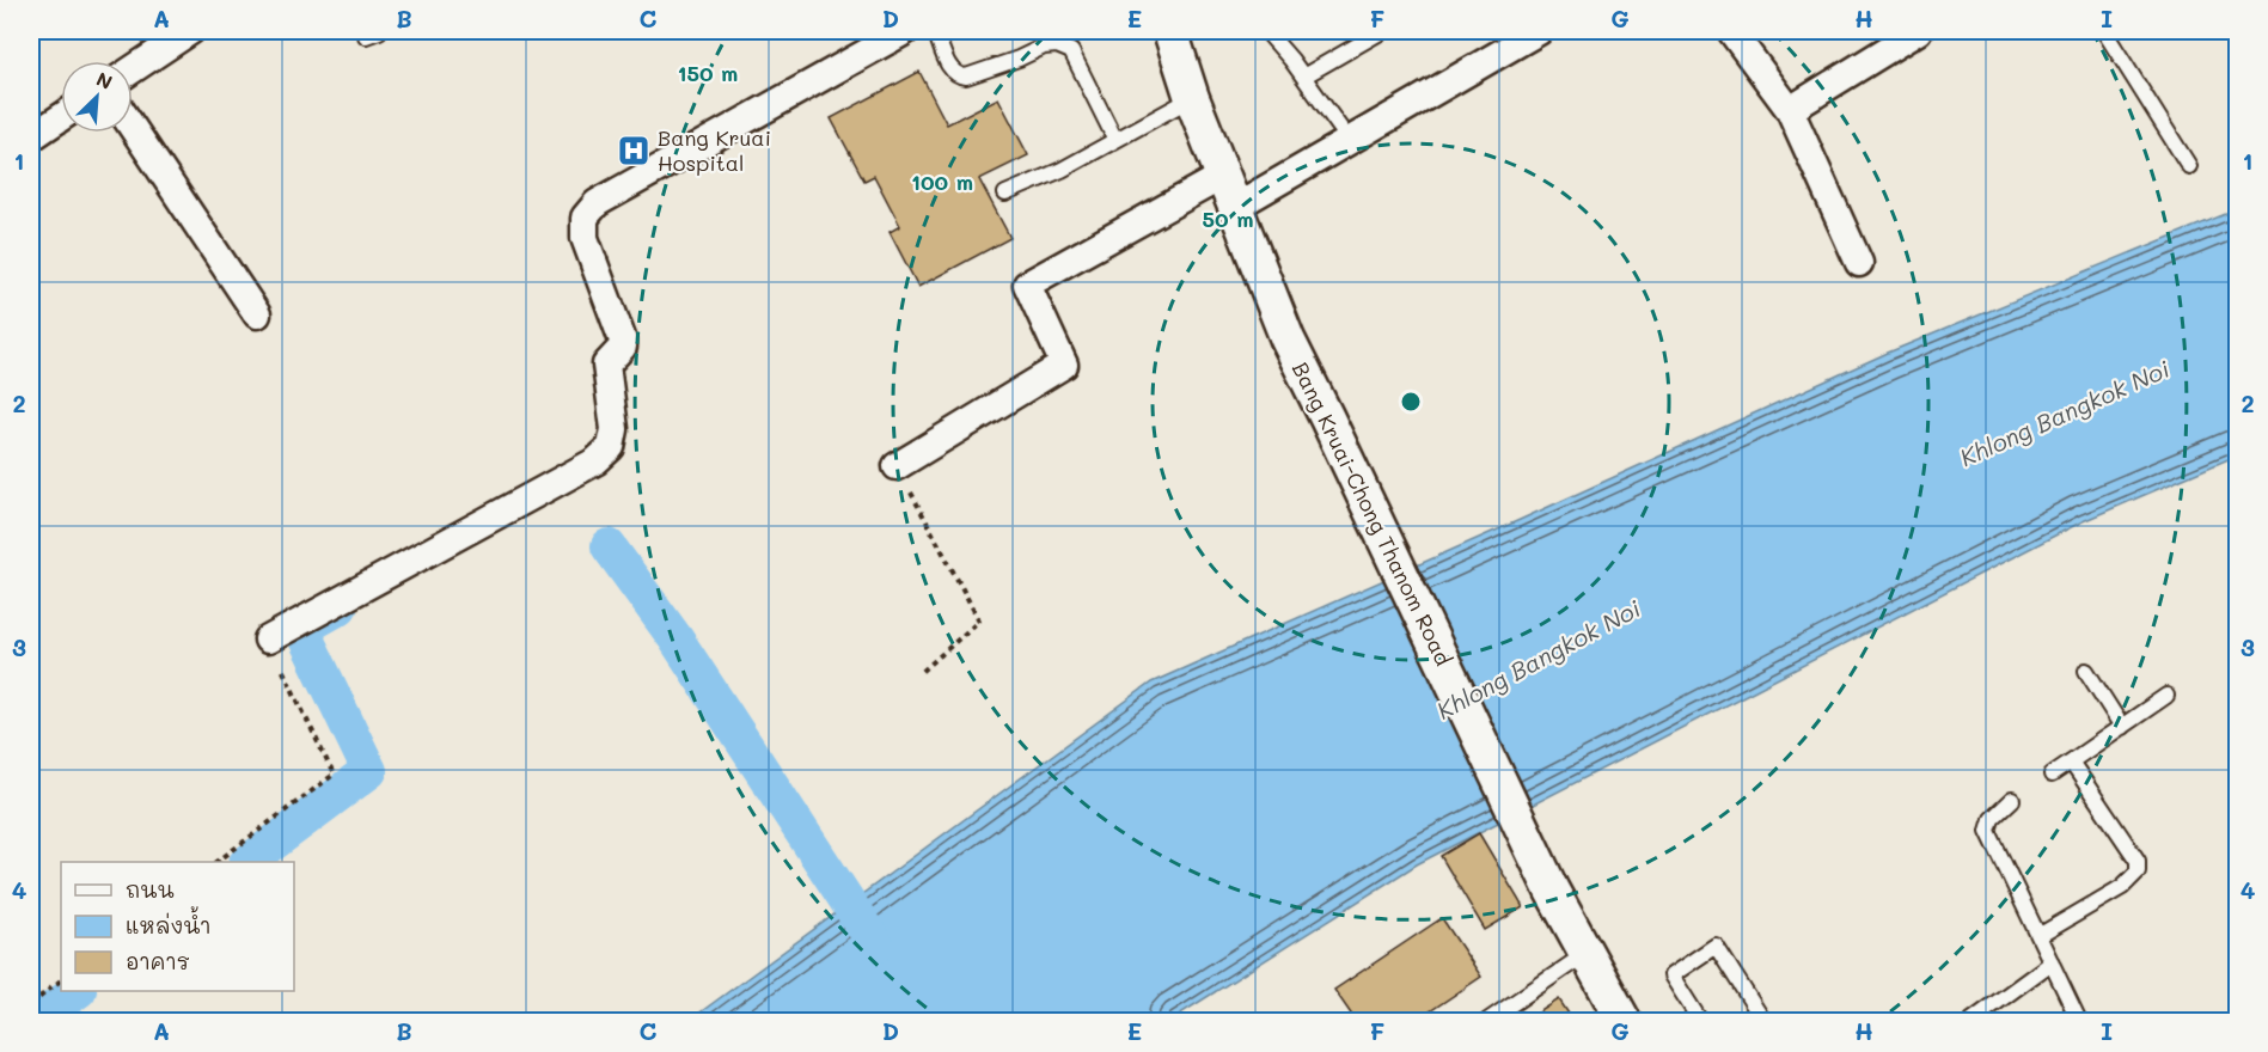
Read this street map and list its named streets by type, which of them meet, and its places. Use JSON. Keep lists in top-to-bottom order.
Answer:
{
  "streets": {
    "street": ["Bang Kruai-Chong Thanom Road"]
  },
  "water": ["Khlong Bangkok Noi"],
  "places": {
    "hospital": ["Bang Kruai Hospital"]
  },
  "legend": ["ถนน", "แหล่งน้ำ", "อาคาร"],
  "north": "top right",
  "grid": {
    "columns": [
      "A",
      "B",
      "C",
      "D",
      "E",
      "F",
      "G",
      "H",
      "I"
    ],
    "rows": [
      "1",
      "2",
      "3",
      "4"
    ]
  },
  "rings": ["150 m", "100 m", "50 m"]
}
